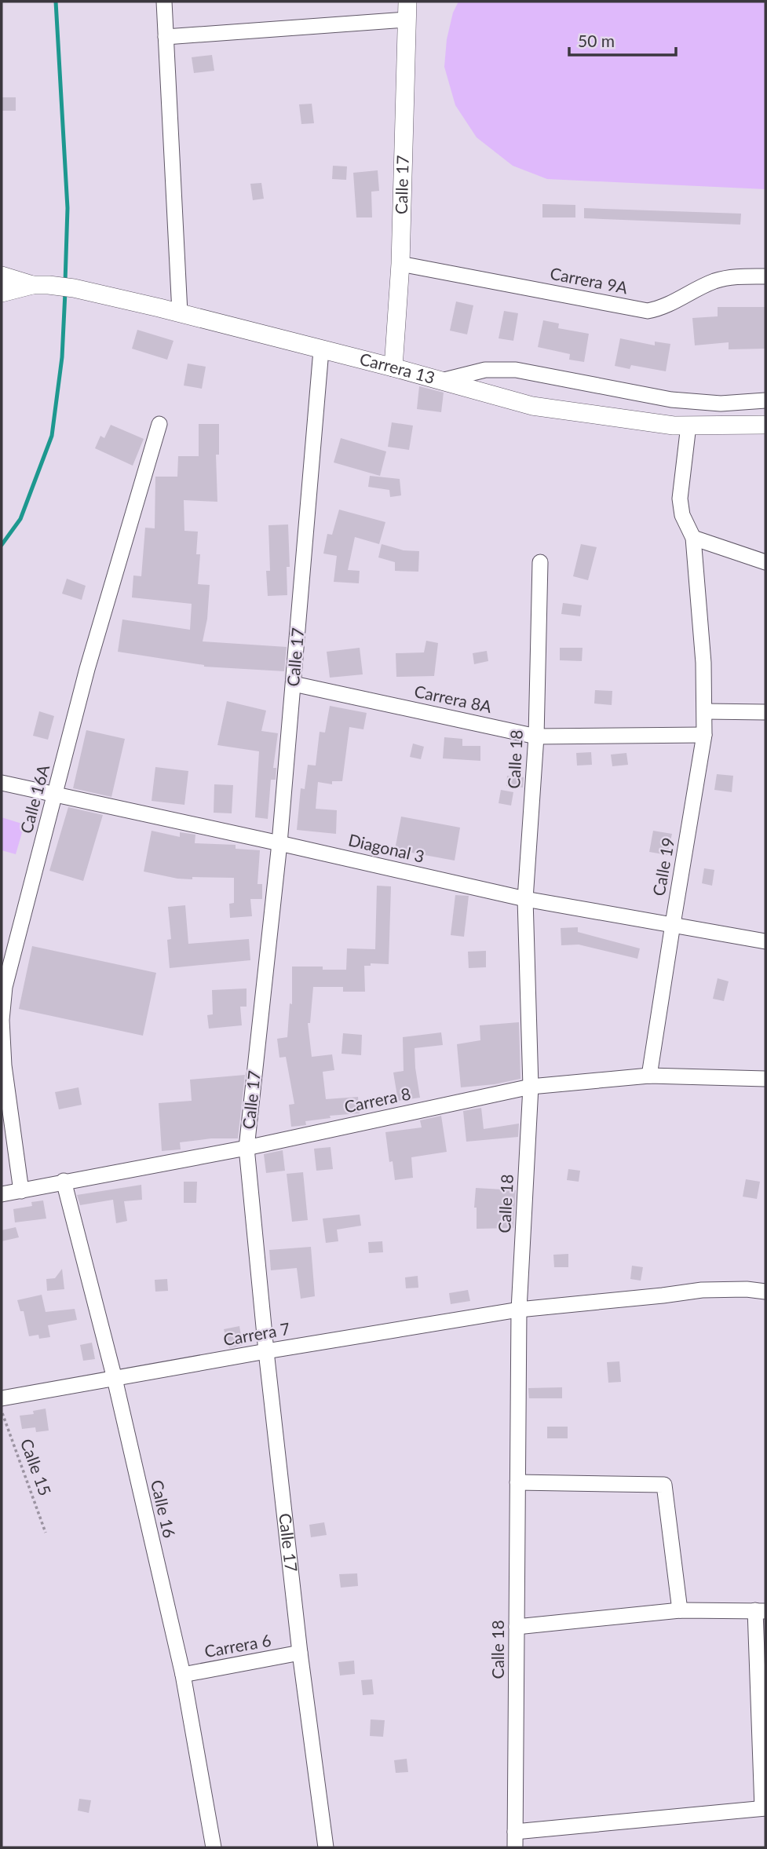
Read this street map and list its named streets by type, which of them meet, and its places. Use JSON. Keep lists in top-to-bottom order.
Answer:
{
  "streets": {
    "street": [
      "Calle 17",
      "Carrera 9A",
      "Carrera 13",
      "Carrera 8A",
      "Calle 18",
      "Calle 16A",
      "Diagonal 3",
      "Calle 19",
      "Carrera 8",
      "Carrera 7",
      "Calle 16",
      "Carrera 6"
    ],
    "path": ["Calle 15"]
  },
  "crossings": [
    ["Calle 17", "Carrera 9A"],
    ["Calle 17", "Carrera 13"],
    ["Calle 17", "Carrera 8A"],
    ["Calle 17", "Diagonal 3"],
    ["Calle 17", "Carrera 8"],
    ["Calle 17", "Carrera 7"],
    ["Calle 17", "Carrera 6"],
    ["Carrera 13", "Calle 19"],
    ["Carrera 8A", "Calle 18"],
    ["Carrera 8A", "Calle 19"],
    ["Calle 18", "Diagonal 3"],
    ["Calle 18", "Carrera 8"],
    ["Calle 18", "Carrera 7"],
    ["Calle 16A", "Diagonal 3"],
    ["Calle 16A", "Carrera 8"],
    ["Diagonal 3", "Calle 19"],
    ["Calle 19", "Carrera 8"],
    ["Carrera 8", "Calle 16"],
    ["Carrera 7", "Calle 16"],
    ["Calle 16", "Carrera 6"]
  ],
  "scale_bar": "50 m"
}
